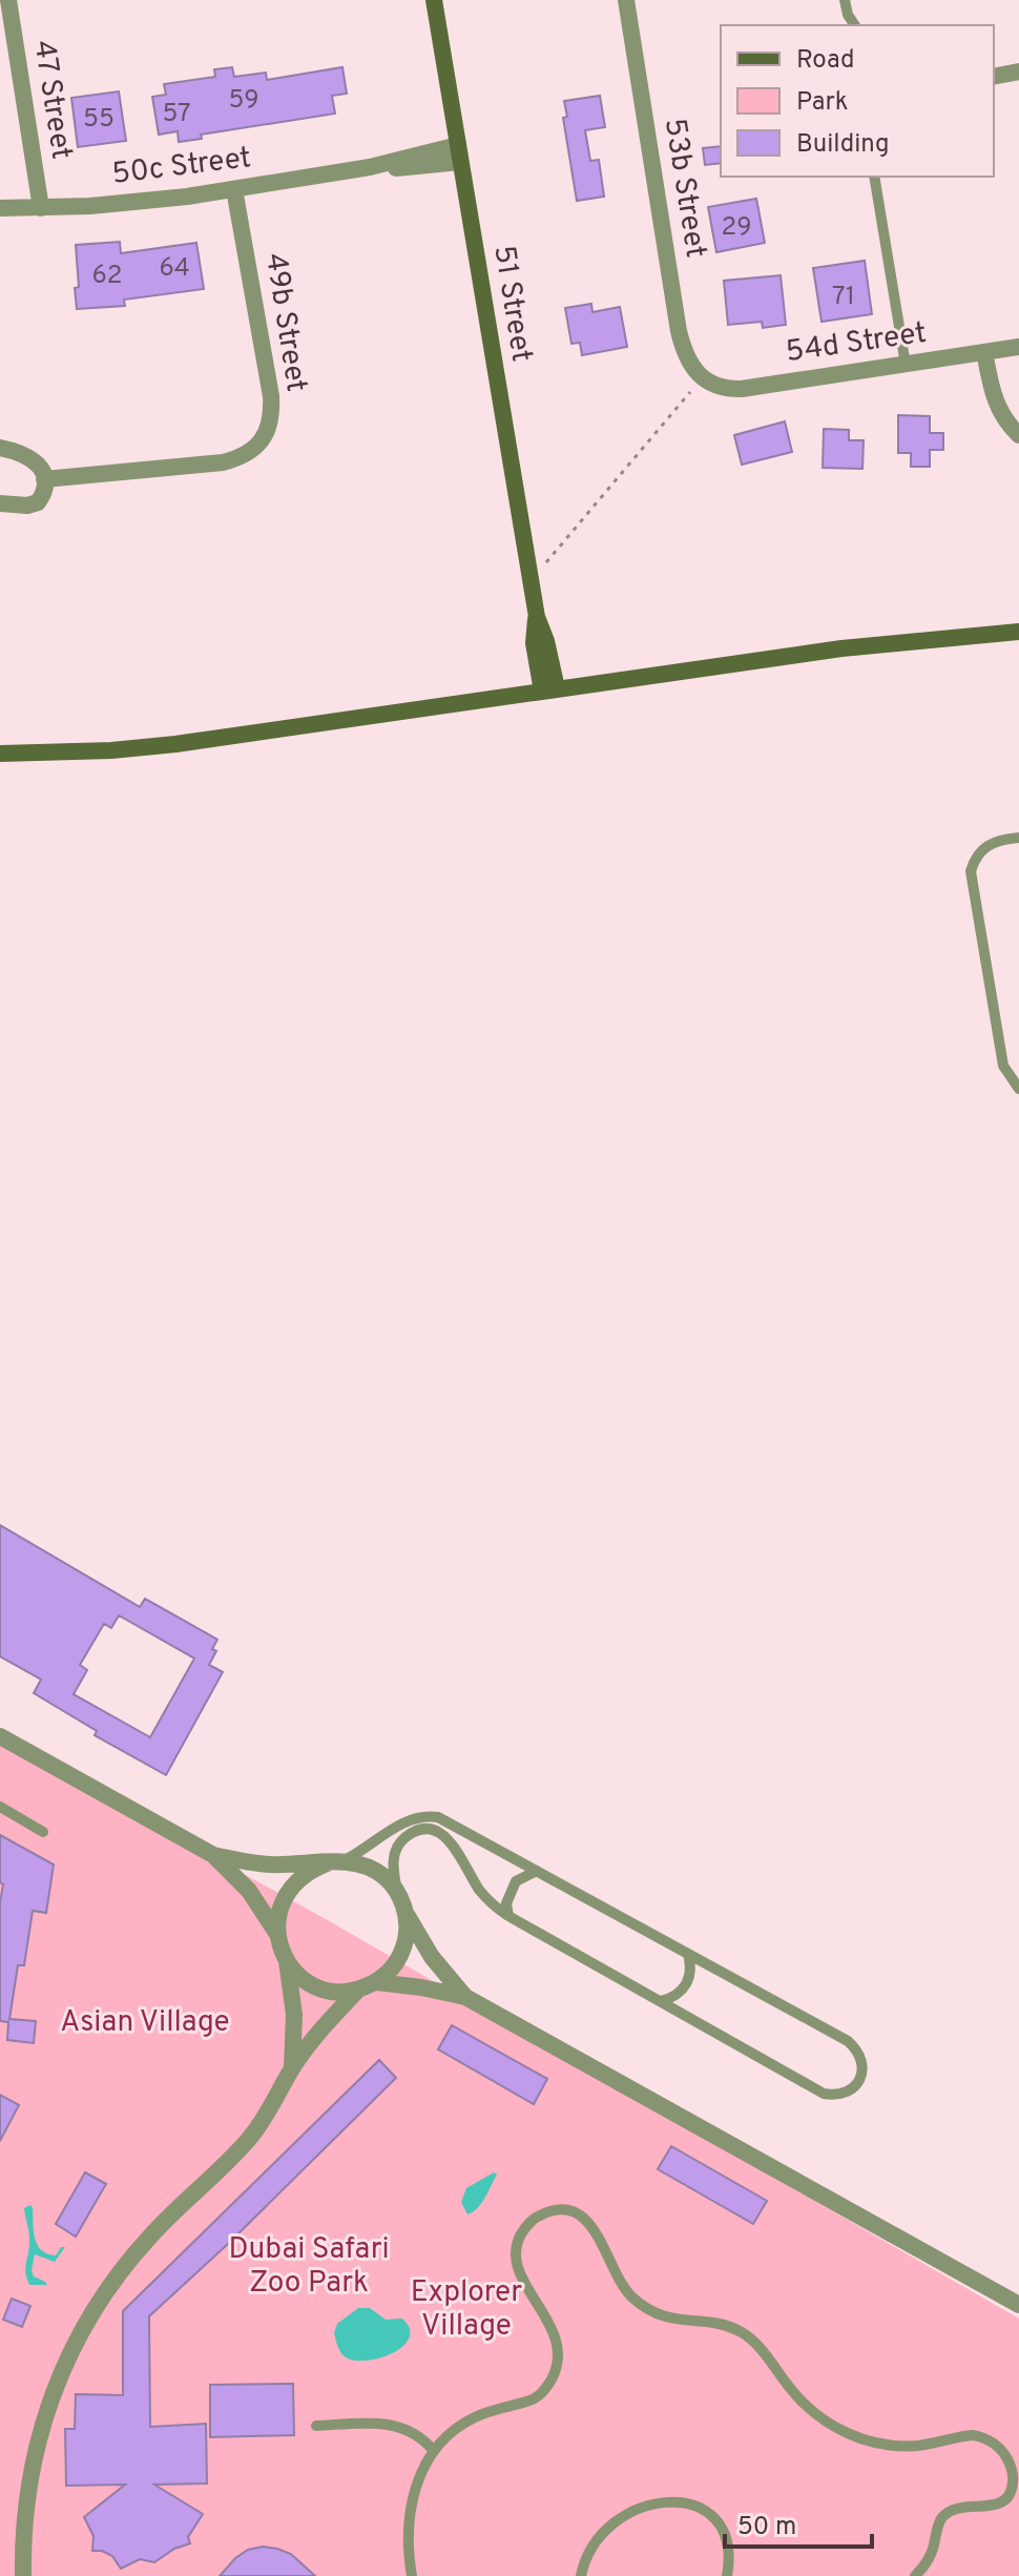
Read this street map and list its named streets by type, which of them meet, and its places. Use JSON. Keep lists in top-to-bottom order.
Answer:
{
  "streets": {
    "street": [
      "47 Street",
      "50c Street",
      "53b Street",
      "51 Street",
      "49b Street",
      "54d Street"
    ]
  },
  "crossings": [
    ["47 Street", "50c Street"],
    ["50c Street", "51 Street"],
    ["50c Street", "49b Street"],
    ["53b Street", "54d Street"]
  ],
  "parks": ["Asian Village", "Dubai Safari Zoo Park", "Explorer Village"],
  "house_numbers": [
    "59",
    "57",
    "55",
    "29",
    "64",
    "62",
    "71"
  ],
  "legend": ["Road", "Park", "Building"],
  "scale_bar": "50 m"
}
